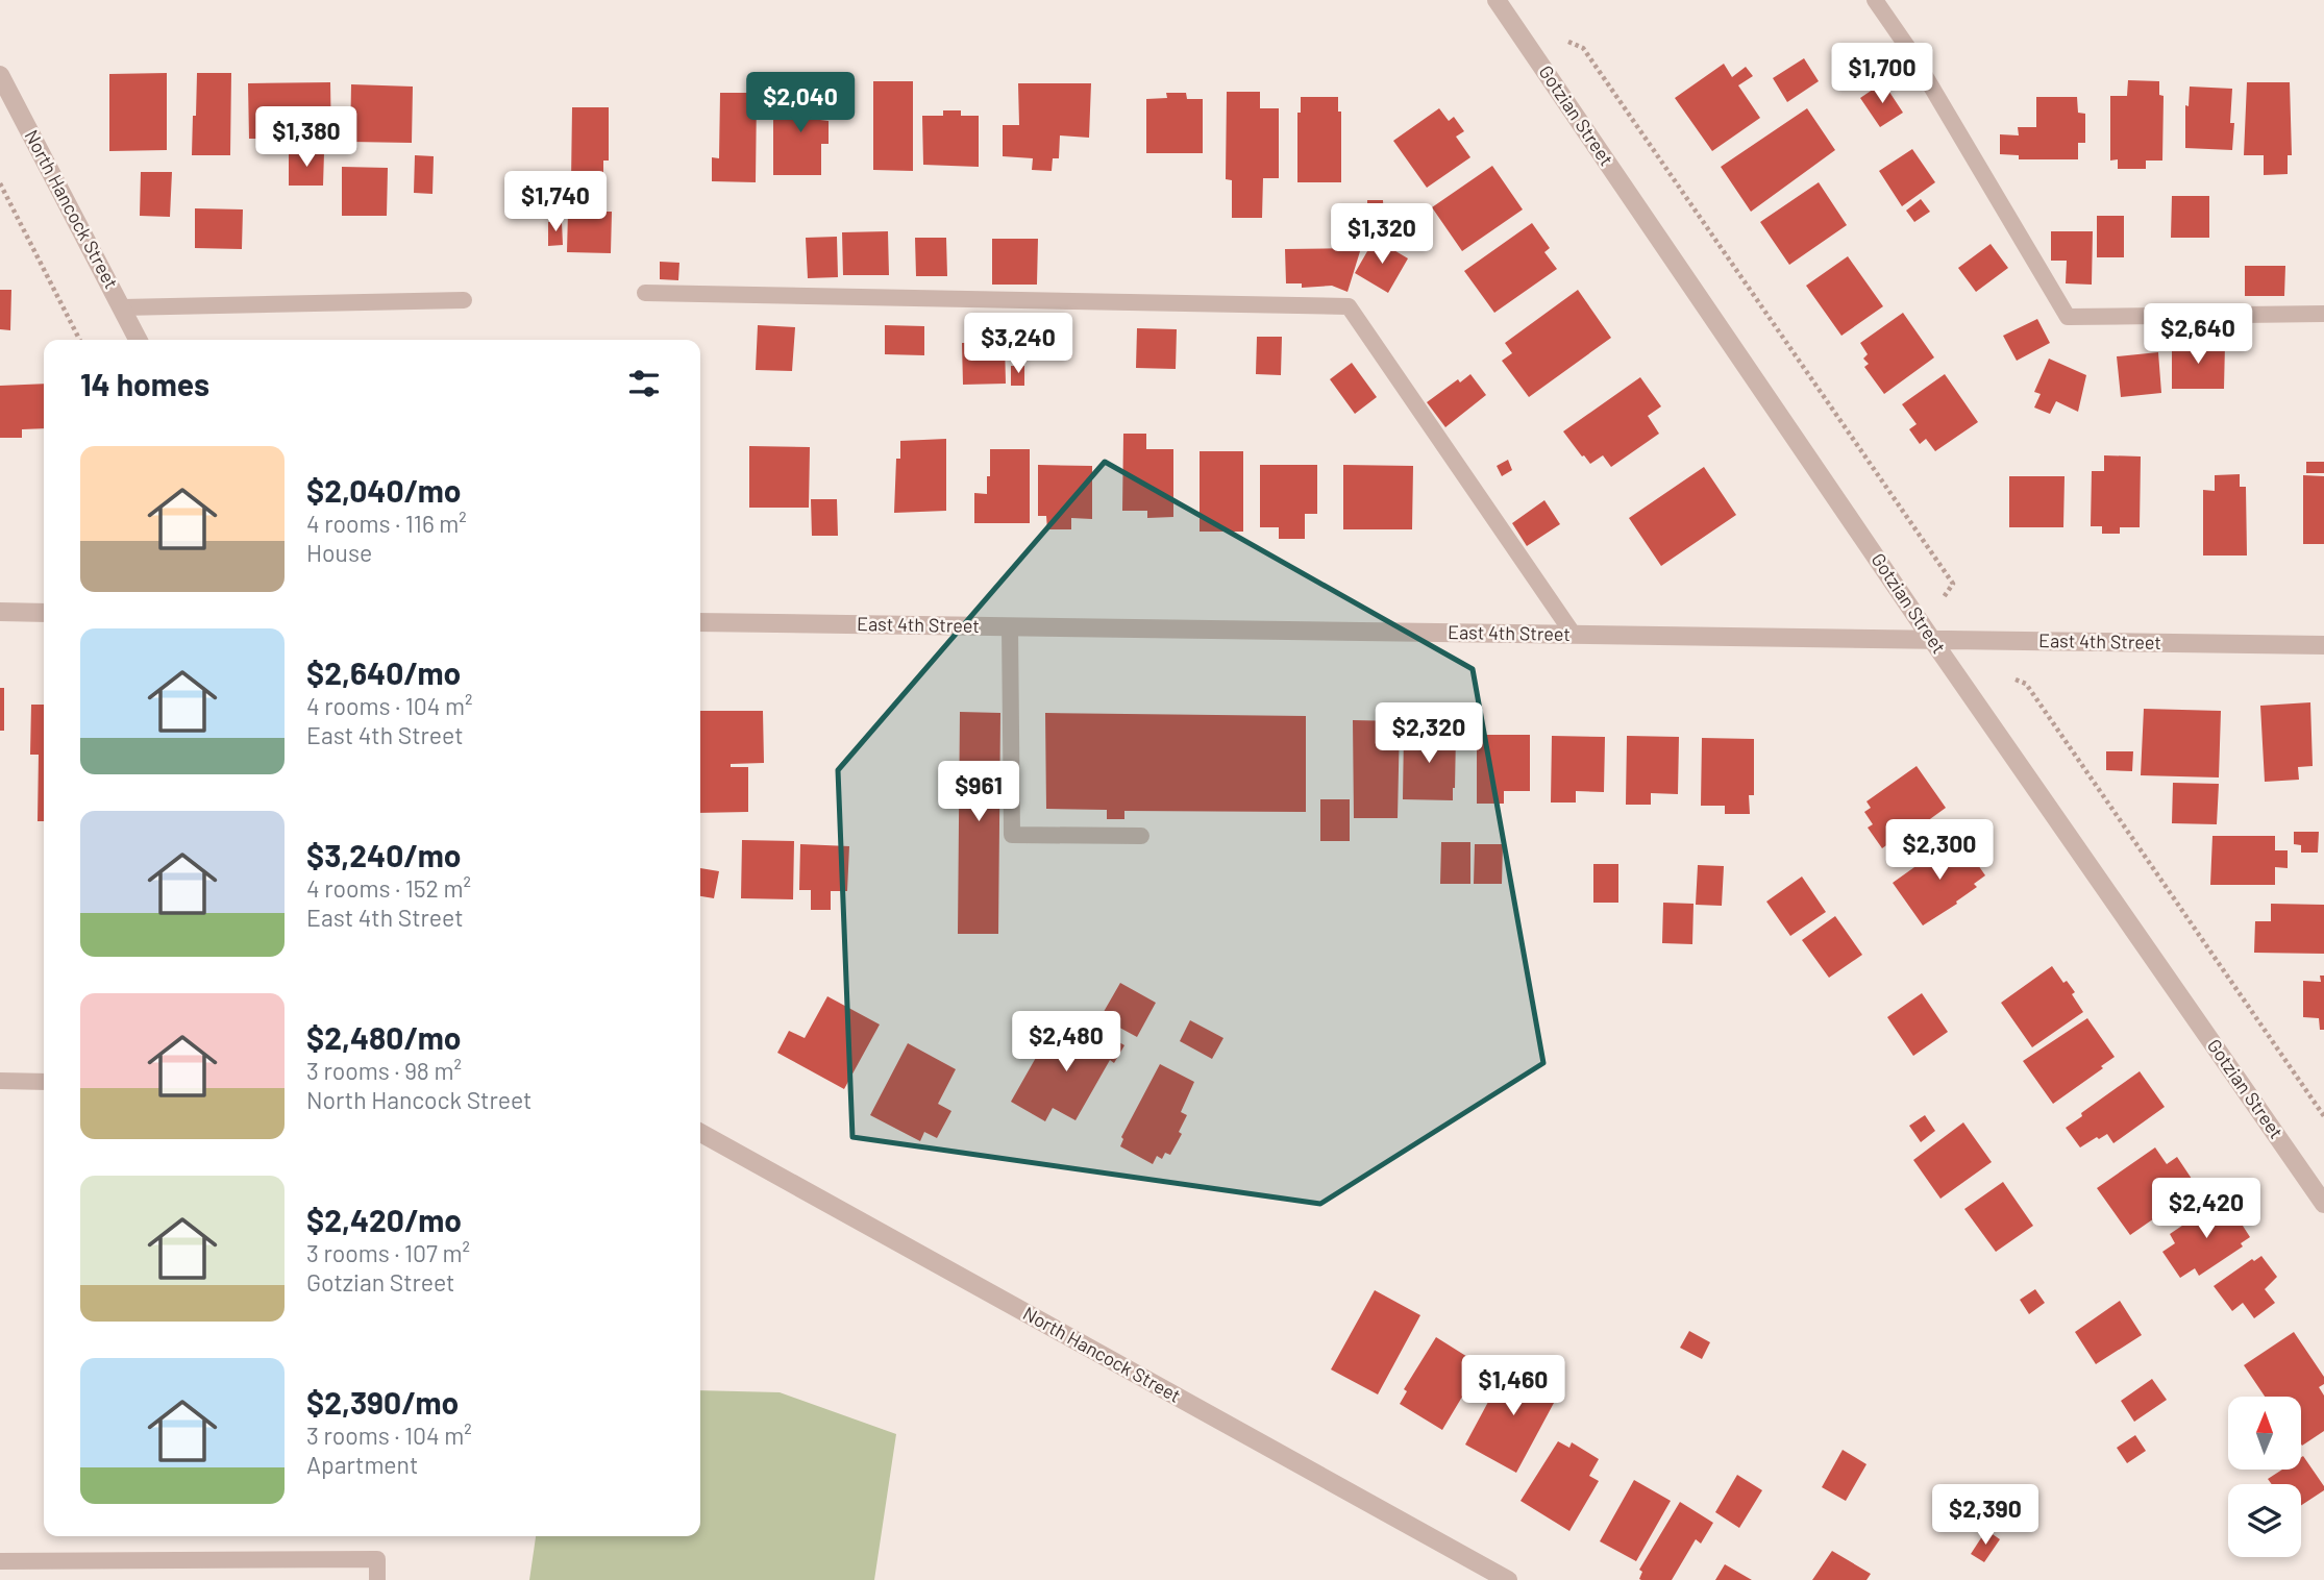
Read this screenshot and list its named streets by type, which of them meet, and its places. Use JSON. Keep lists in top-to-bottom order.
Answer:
{
  "streets": {
    "street": ["Gotzian Street", "North Hancock Street", "East 4th Street"]
  },
  "crossings": [
    ["Gotzian Street", "East 4th Street"]
  ],
  "north": "top",
  "page": {
    "price": [
      "$1,700",
      "$2,040",
      "$1,380",
      "$1,740",
      "$1,320",
      "$2,640",
      "$3,240",
      "$2,320",
      "$961",
      "$2,300",
      "$2,480",
      "$2,420",
      "$1,460",
      "$2,390"
    ],
    "heading": "14 homes",
    "list": [
      {
        "name": "$2,040/mo",
        "note": "4 rooms · 116 m² · House"
      },
      {
        "name": "$2,640/mo",
        "note": "4 rooms · 104 m² · East 4th Street"
      },
      {
        "name": "$3,240/mo",
        "note": "4 rooms · 152 m² · East 4th Street"
      },
      {
        "name": "$2,480/mo",
        "note": "3 rooms · 98 m² · North Hancock Street"
      },
      {
        "name": "$2,420/mo",
        "note": "3 rooms · 107 m² · Gotzian Street"
      },
      {
        "name": "$2,390/mo",
        "note": "3 rooms · 104 m² · Apartment"
      }
    ]
  }
}
